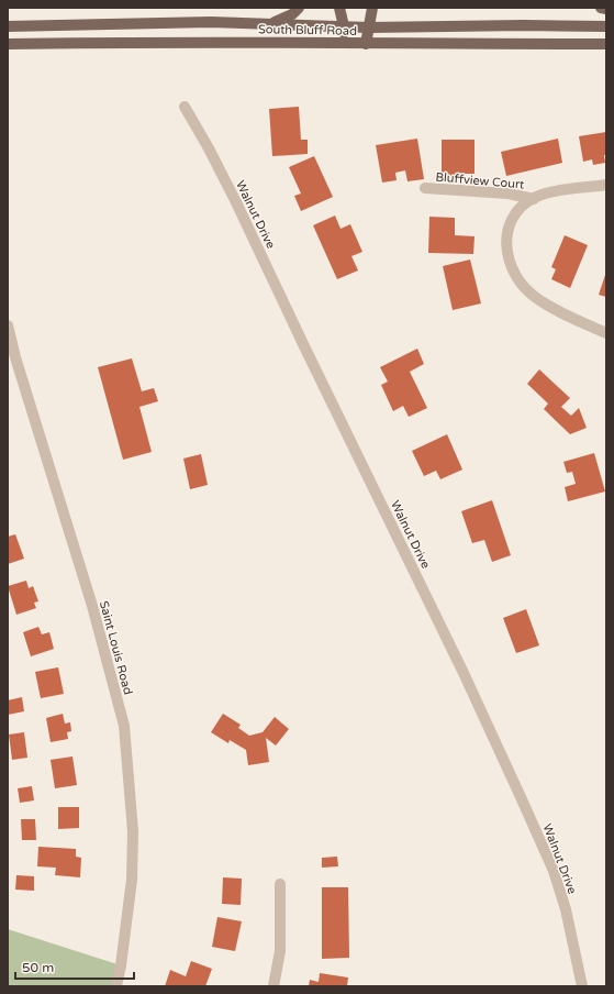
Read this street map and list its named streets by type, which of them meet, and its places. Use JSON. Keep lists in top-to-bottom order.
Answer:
{
  "streets": {
    "main road": ["South Bluff Road"],
    "street": ["Bluffview Court", "Walnut Drive", "Saint Louis Road"]
  },
  "scale_bar": "50 m"
}
